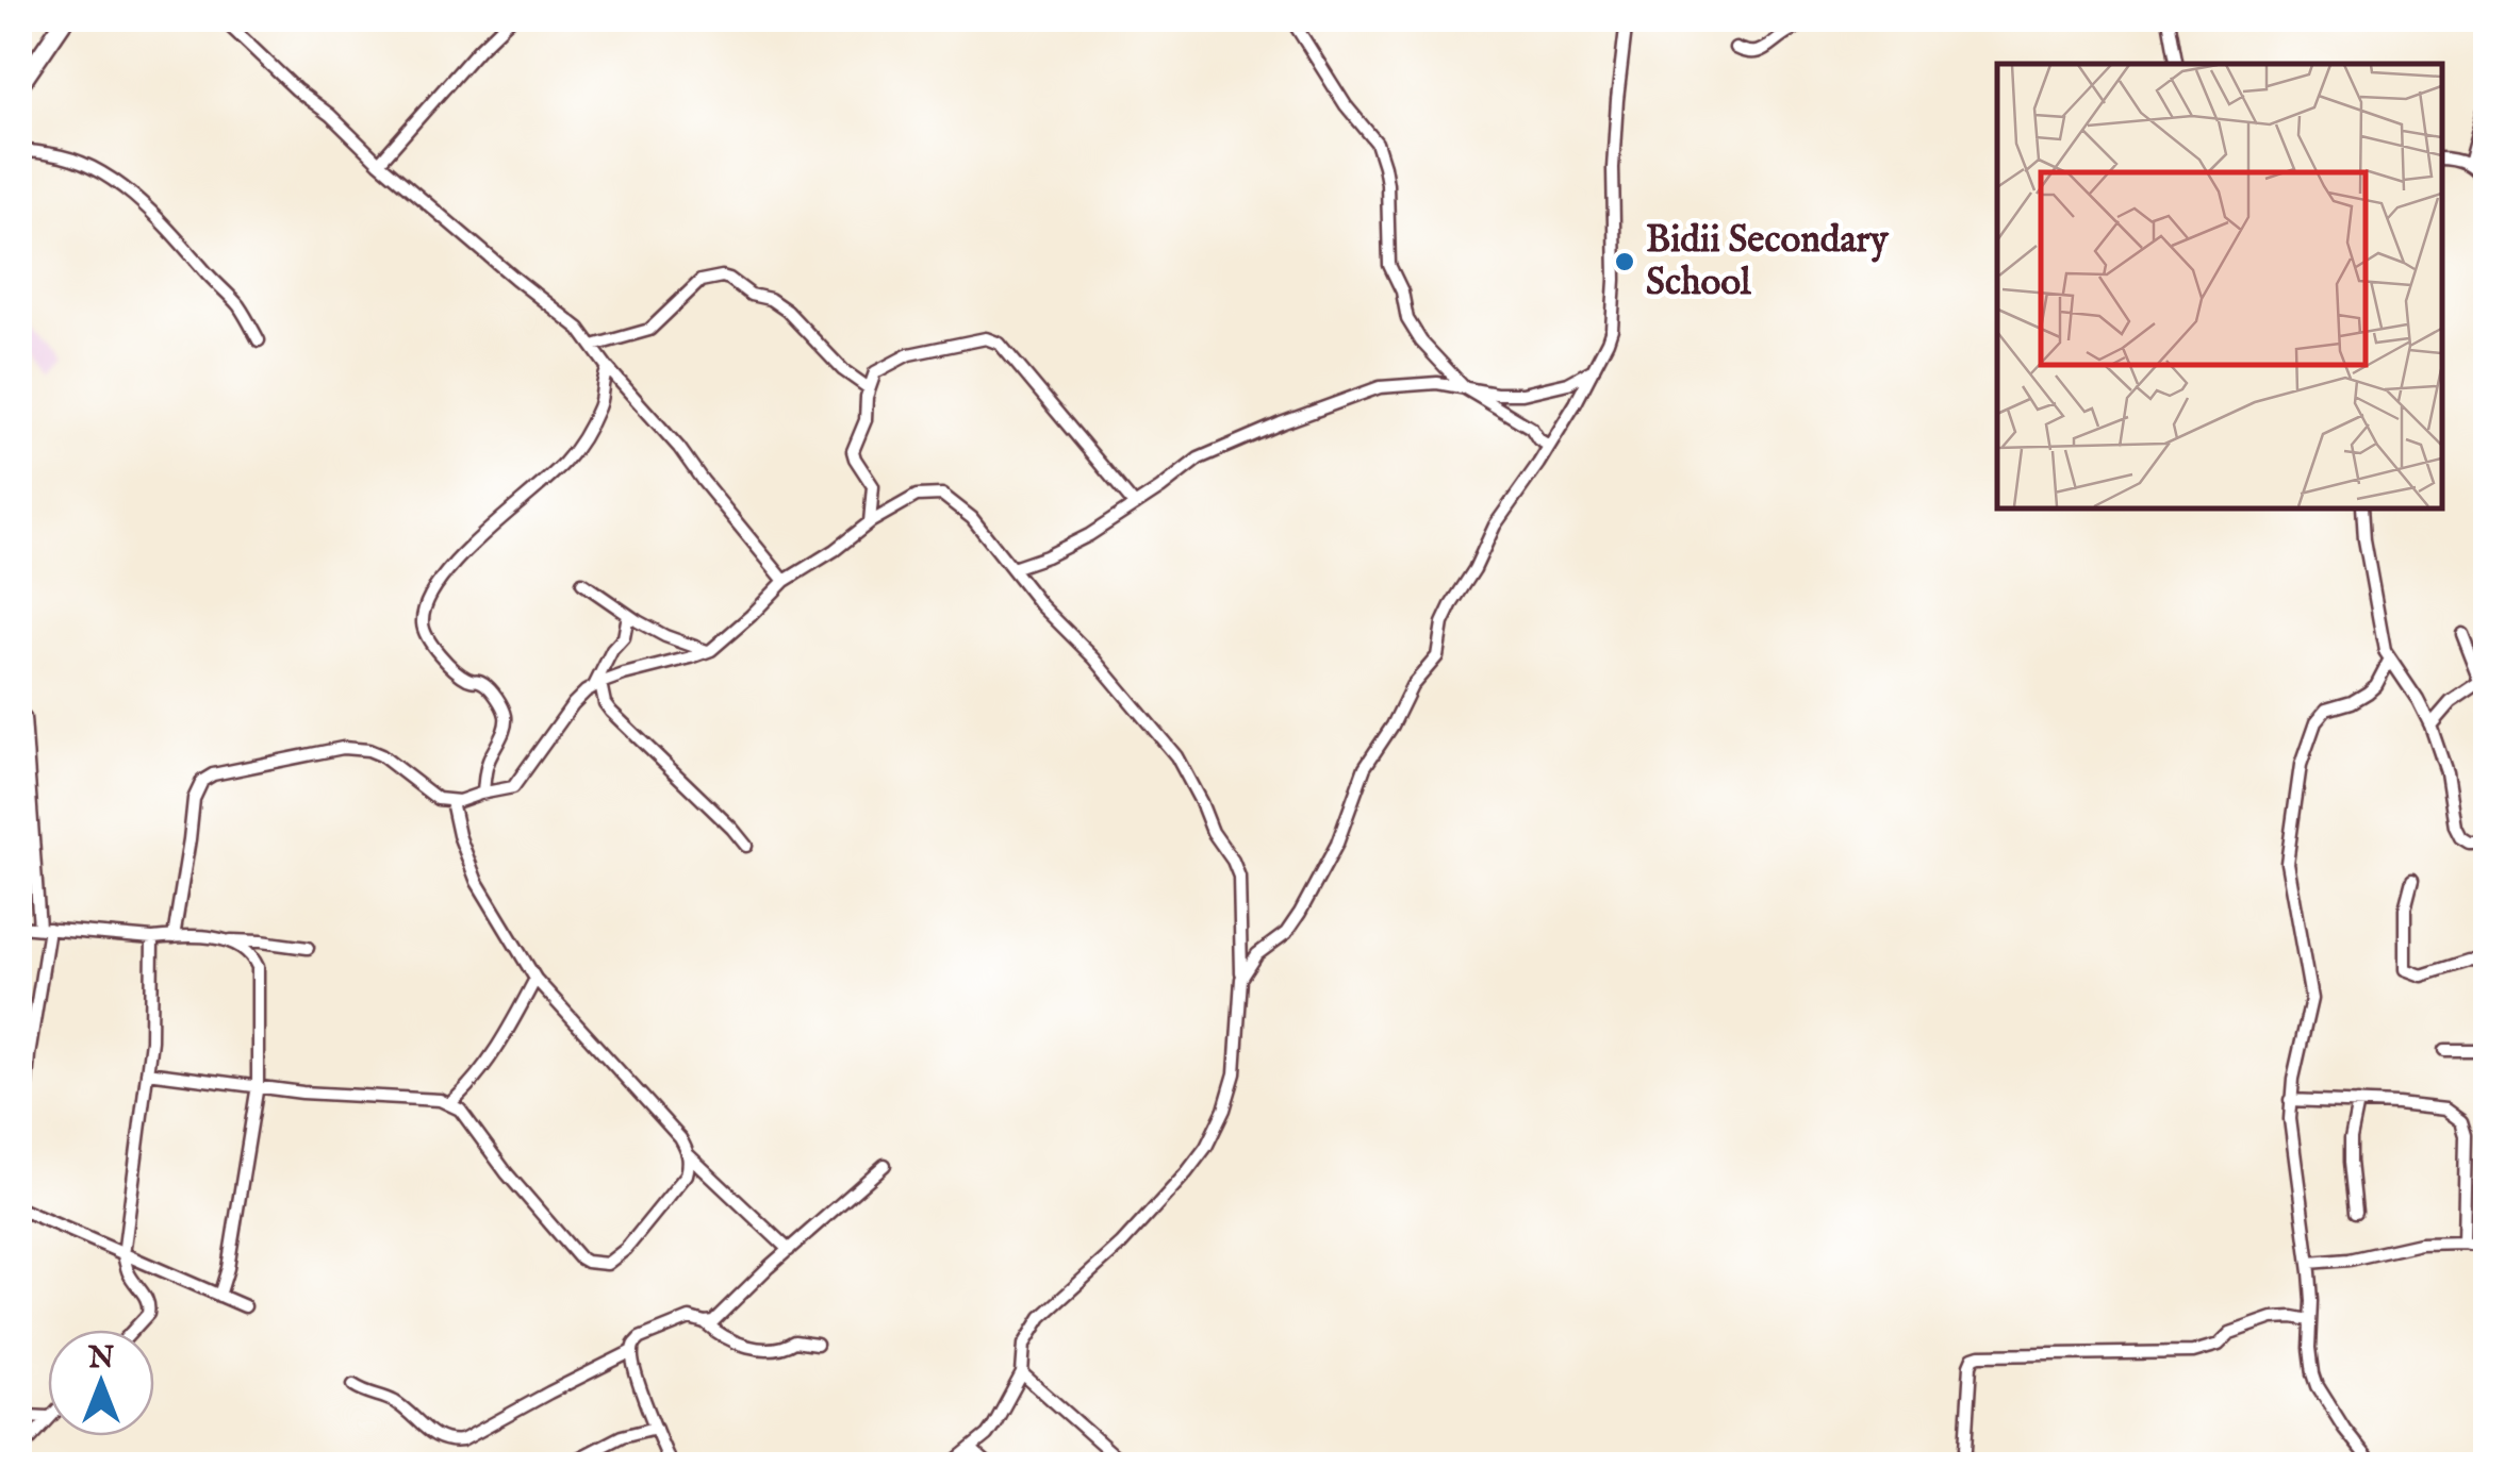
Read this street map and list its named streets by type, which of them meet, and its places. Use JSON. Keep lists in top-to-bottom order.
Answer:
{
  "places": ["Bidii Secondary School"],
  "north": "top"
}
